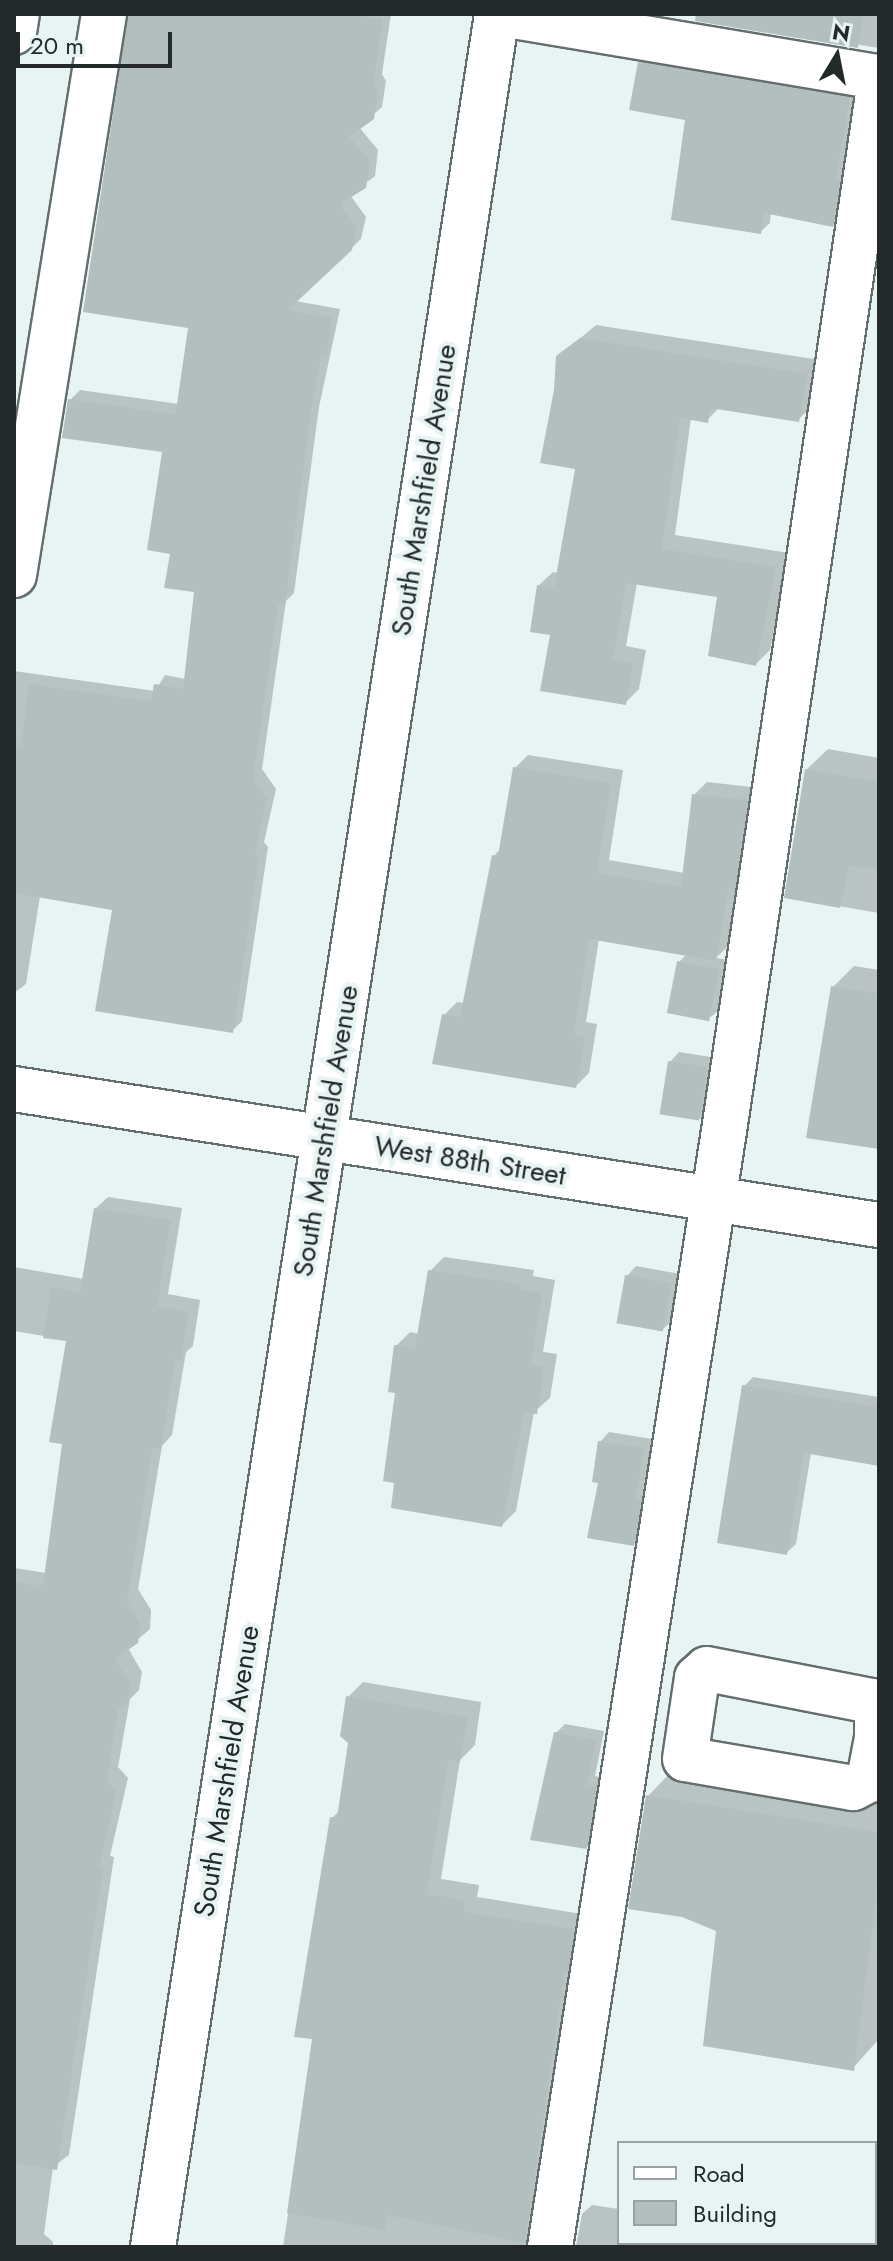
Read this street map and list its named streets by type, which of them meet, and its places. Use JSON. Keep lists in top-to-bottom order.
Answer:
{
  "streets": {
    "street": ["South Marshfield Avenue", "West 88th Street"]
  },
  "crossings": [
    ["South Marshfield Avenue", "West 88th Street"]
  ],
  "legend": ["Road", "Building"],
  "scale_bar": "20 m",
  "north": "top"
}
